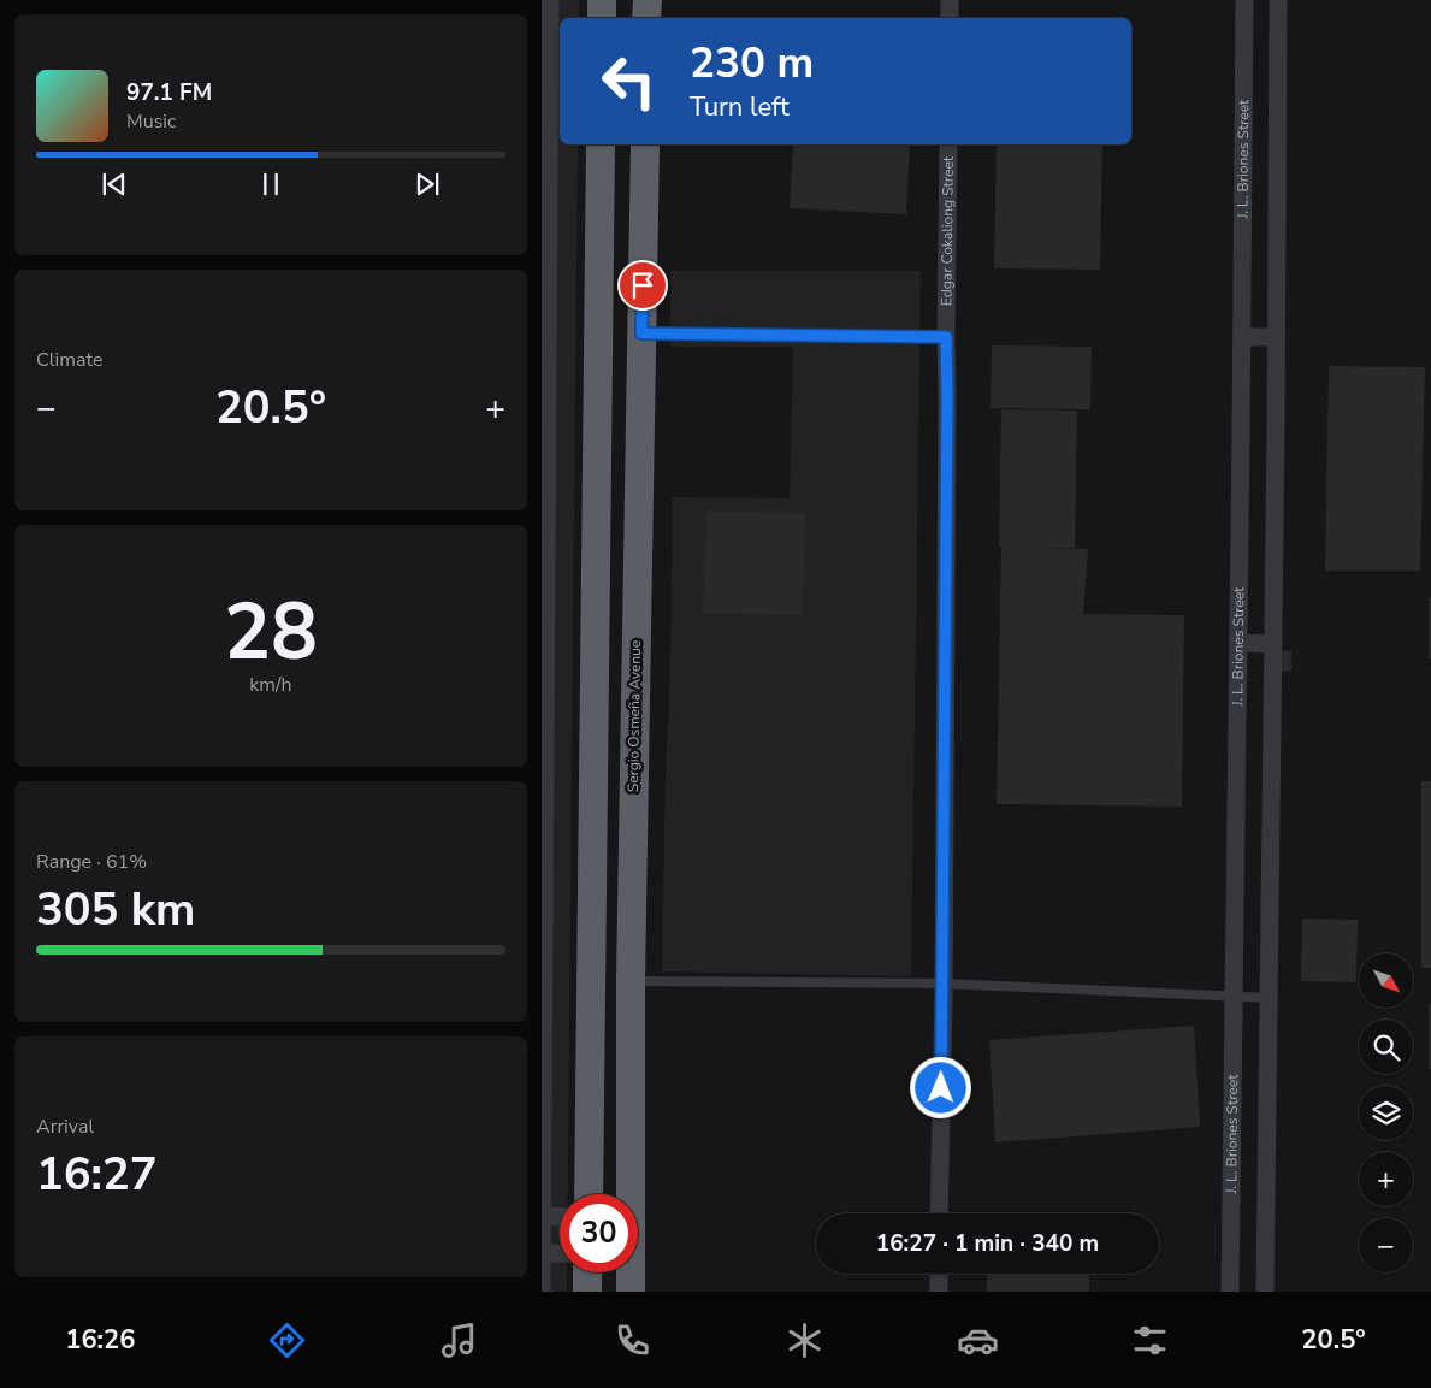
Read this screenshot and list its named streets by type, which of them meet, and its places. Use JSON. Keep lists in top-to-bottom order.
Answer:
{
  "streets": {
    "highway": ["Sergio Osmeña Avenue"],
    "street": ["J. L. Briones Street", "Edgar Cokaliong Street"]
  },
  "north": "bottom right",
  "page": {
    "turn": ["230 m", "Turn left"],
    "song": ["97.1 FM", "Music"],
    "tile": [
      "Climate",
      ["28", "km/h"],
      ["Range · 61%", "305 km"],
      ["Arrival", "16:27"]
    ],
    "heat": ["−", "20.5°", "+"],
    "map_buttons": ["+", "−"],
    "limit": "30",
    "trip": "16:27 · 1 min · 340 m",
    "tabs": ["16:26", "20.5°"]
  }
}
